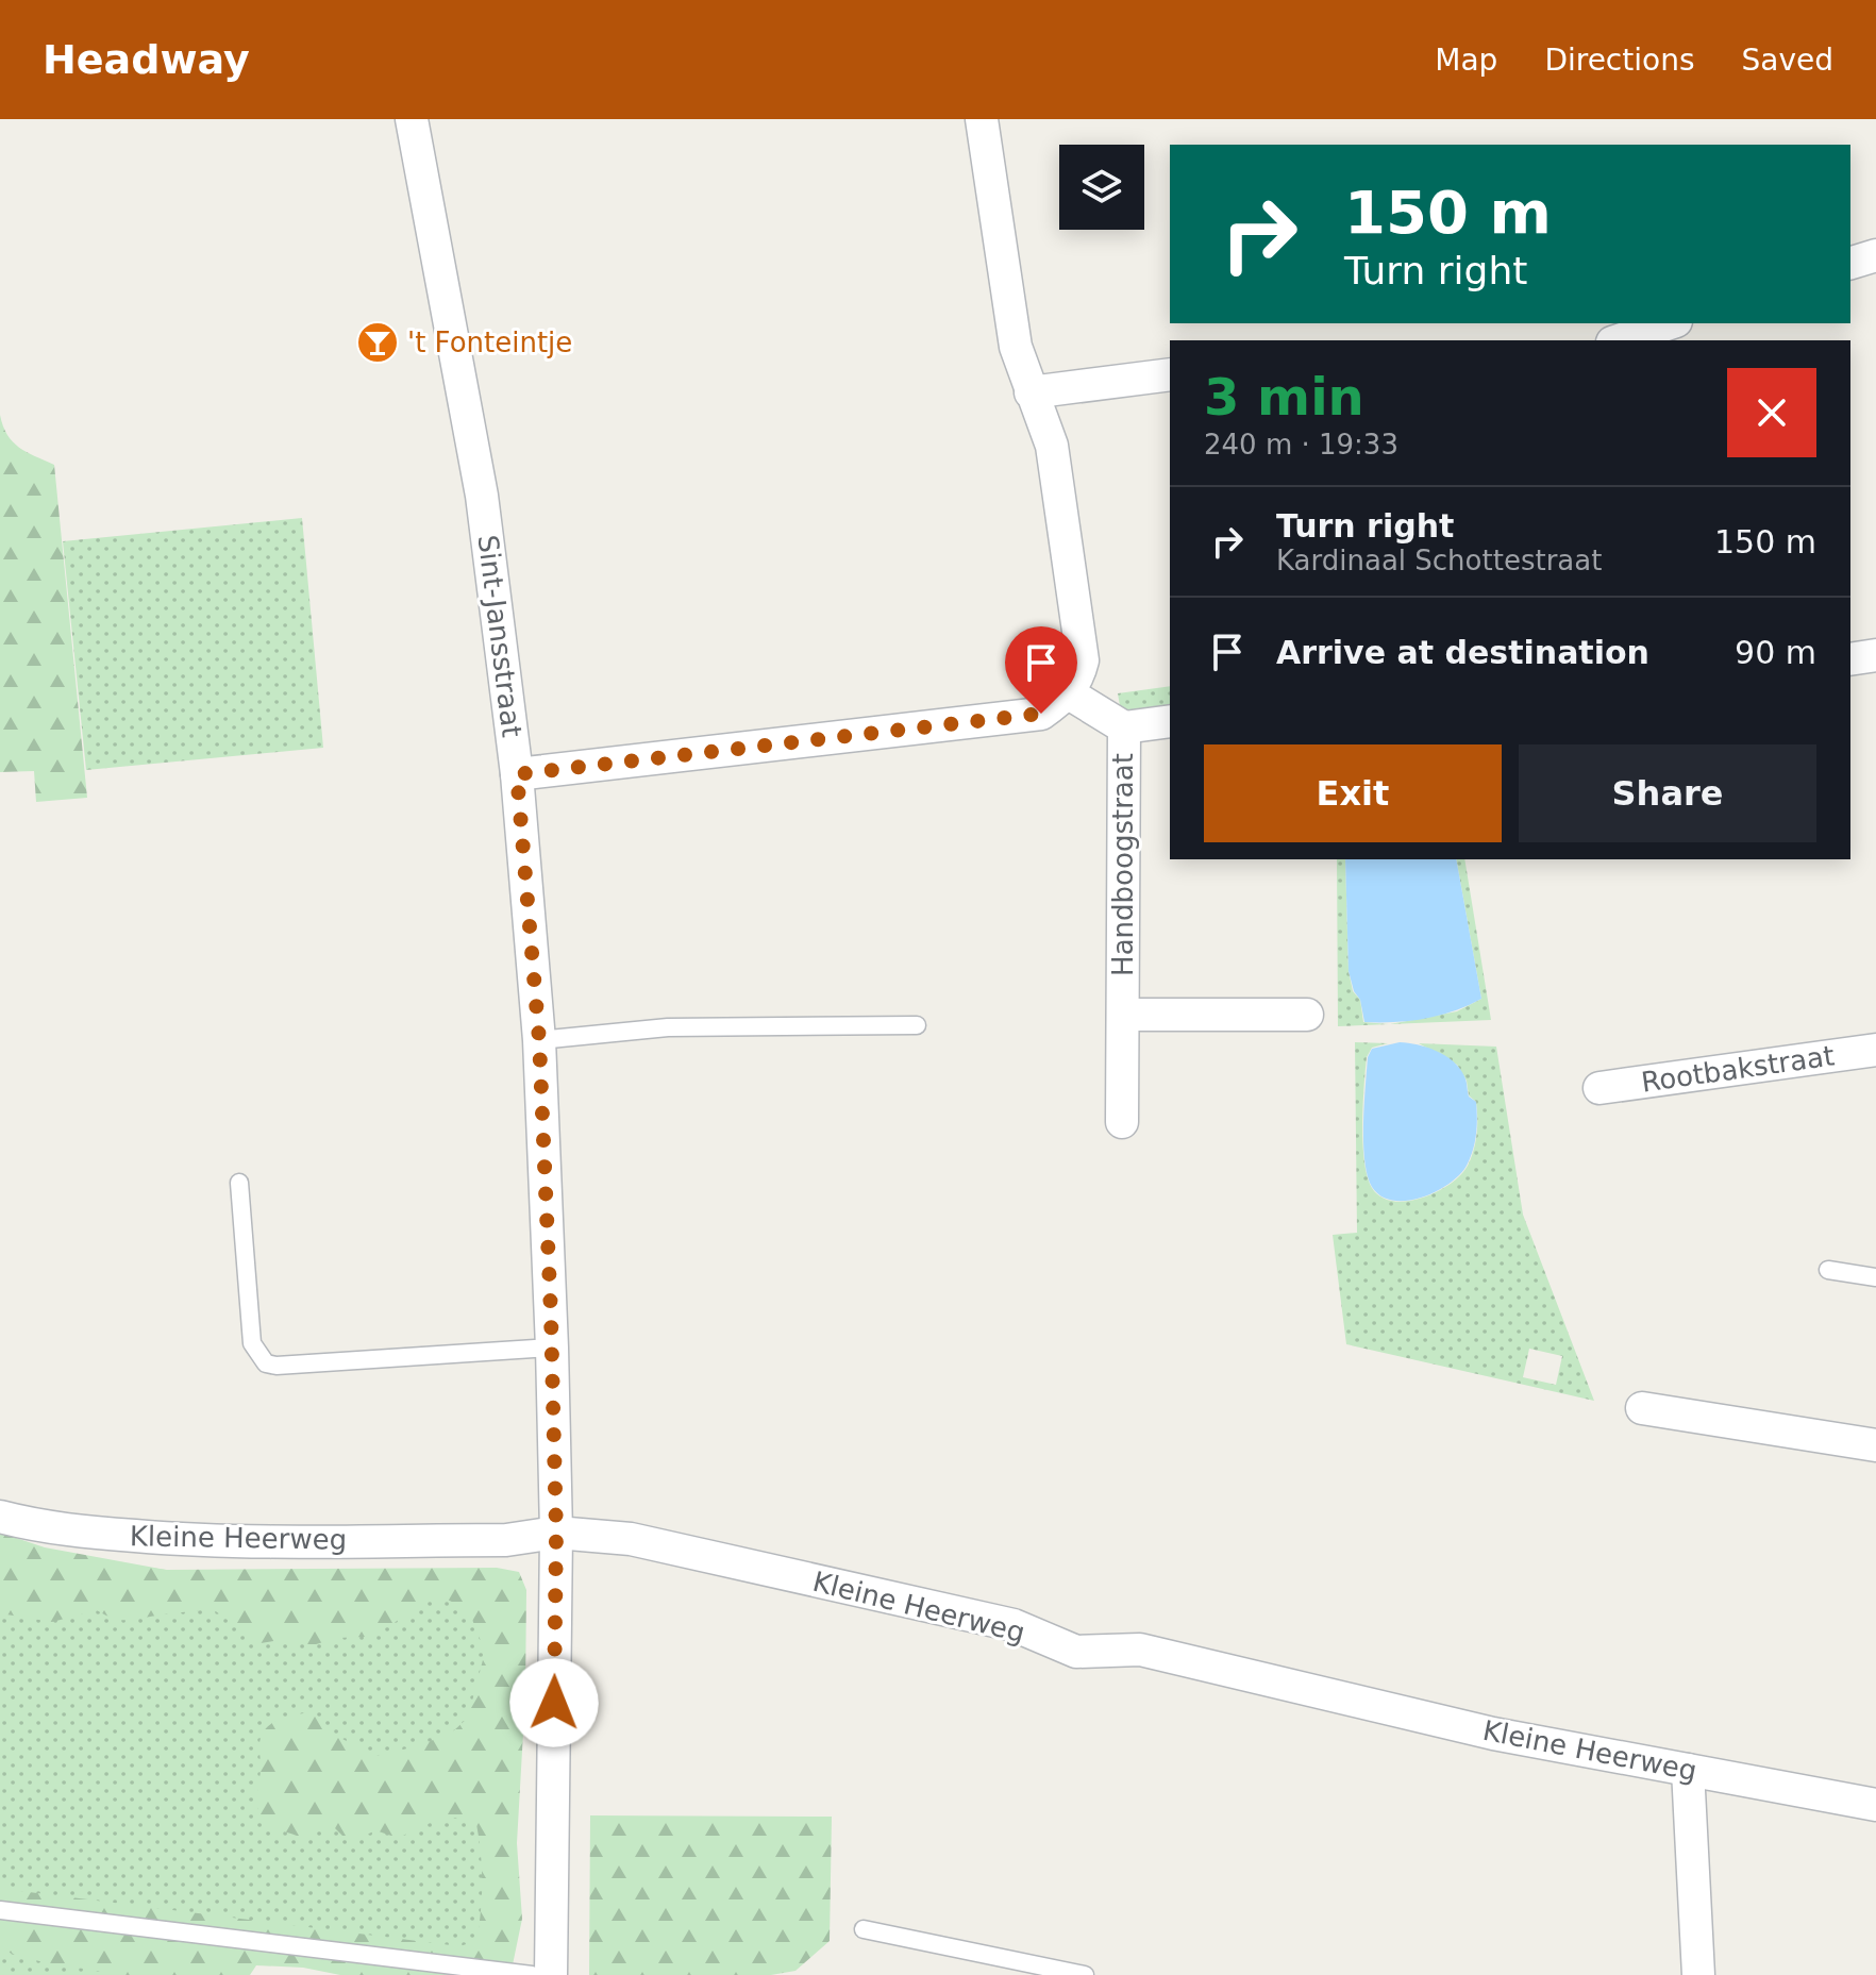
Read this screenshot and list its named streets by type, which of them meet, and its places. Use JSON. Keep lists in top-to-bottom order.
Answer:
{
  "streets": {
    "street": [
      "Sint-Jansstraat",
      "Handboogstraat",
      "Rootbakstraat",
      "Kleine Heerweg"
    ]
  },
  "crossings": [
    ["Sint-Jansstraat", "Kleine Heerweg"]
  ],
  "places": {
    "bar": ["'t Fonteintje"]
  },
  "page": {
    "header": "Headway",
    "nav": ["Map", "Directions", "Saved"],
    "turn": ["150 m", "Turn right"],
    "heading": ["3 min", "240 m · 19:33"],
    "list": [
      {
        "name": "Turn right",
        "note": "Kardinaal Schottestraat",
        "value": "150 m"
      },
      {
        "name": "Arrive at destination",
        "value": "90 m"
      }
    ],
    "buttons": ["Exit", "Share"]
  }
}
